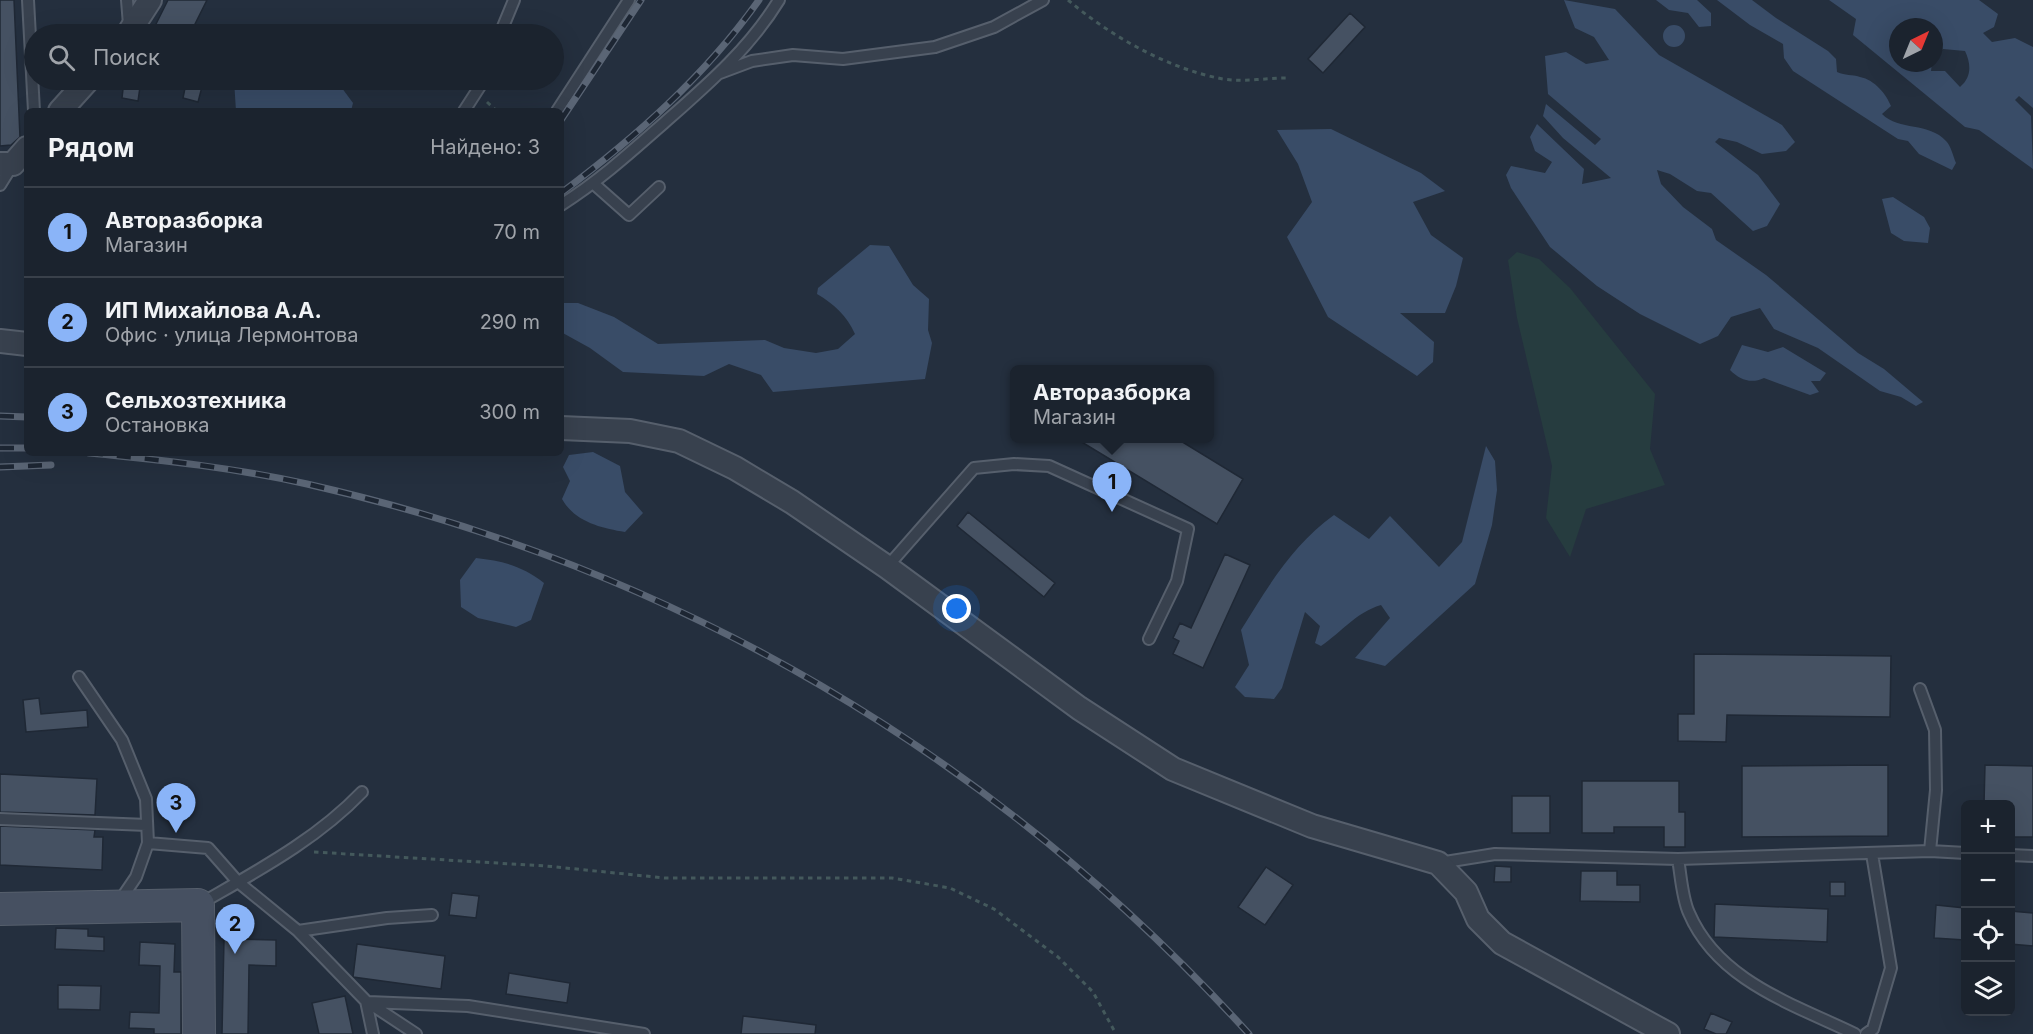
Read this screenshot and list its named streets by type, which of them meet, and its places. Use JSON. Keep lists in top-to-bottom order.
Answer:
{
  "north": "top right",
  "page": {
    "search": "Поиск",
    "heading": ["Рядом", "Найдено: 3"],
    "list": [
      {
        "mark": "1",
        "name": "Авторазборка",
        "note": "Магазин",
        "value": "70 m"
      },
      {
        "mark": "2",
        "name": "ИП Михайлова А.А.",
        "note": "Офис · улица Лермонтова",
        "value": "290 m"
      },
      {
        "mark": "3",
        "name": "Сельхозтехника",
        "note": "Остановка",
        "value": "300 m"
      }
    ],
    "popup": ["Авторазборка", "Магазин"],
    "pins": ["1", "3", "2"],
    "map_buttons": ["+", "−"]
  }
}
